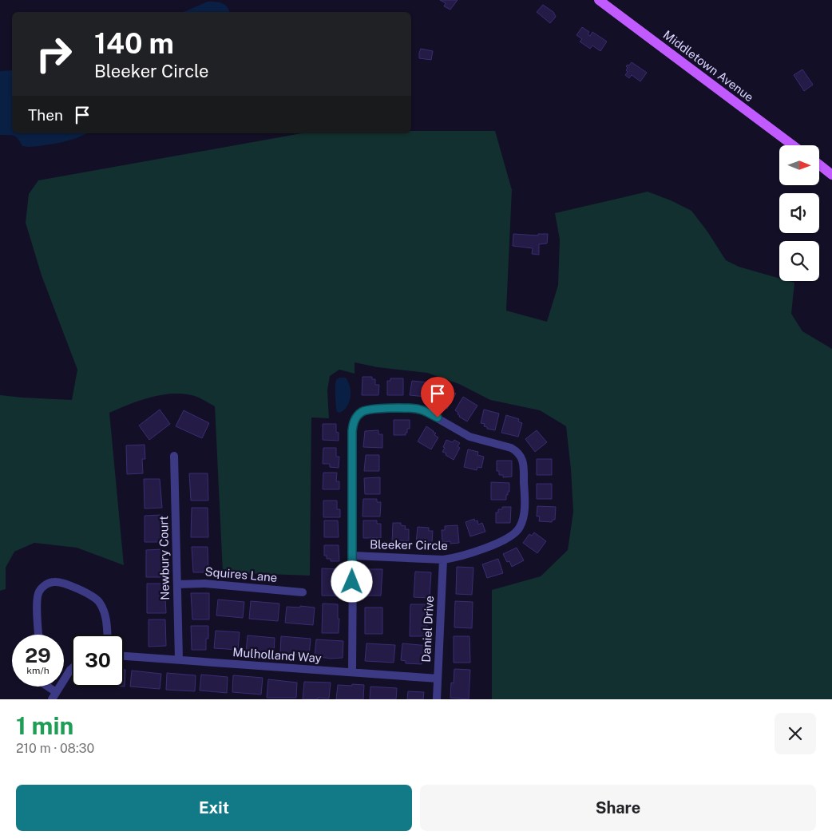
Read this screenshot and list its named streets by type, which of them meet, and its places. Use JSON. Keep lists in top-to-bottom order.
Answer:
{
  "streets": {
    "main road": ["Middletown Avenue"],
    "street": [
      "Bleeker Circle",
      "Newbury Court",
      "Squires Lane",
      "Daniel Drive",
      "Mulholland Way"
    ]
  },
  "crossings": [
    ["Bleeker Circle", "Daniel Drive"],
    ["Bleeker Circle", "Mulholland Way"],
    ["Newbury Court", "Squires Lane"],
    ["Newbury Court", "Mulholland Way"],
    ["Daniel Drive", "Mulholland Way"]
  ],
  "north": "right",
  "page": {
    "turn": ["140 m", "Bleeker Circle"],
    "then": "Then",
    "speed": "29 km/h",
    "limit": "30",
    "heading": ["1 min", "210 m · 08:30"],
    "buttons": ["Exit", "Share"]
  }
}
